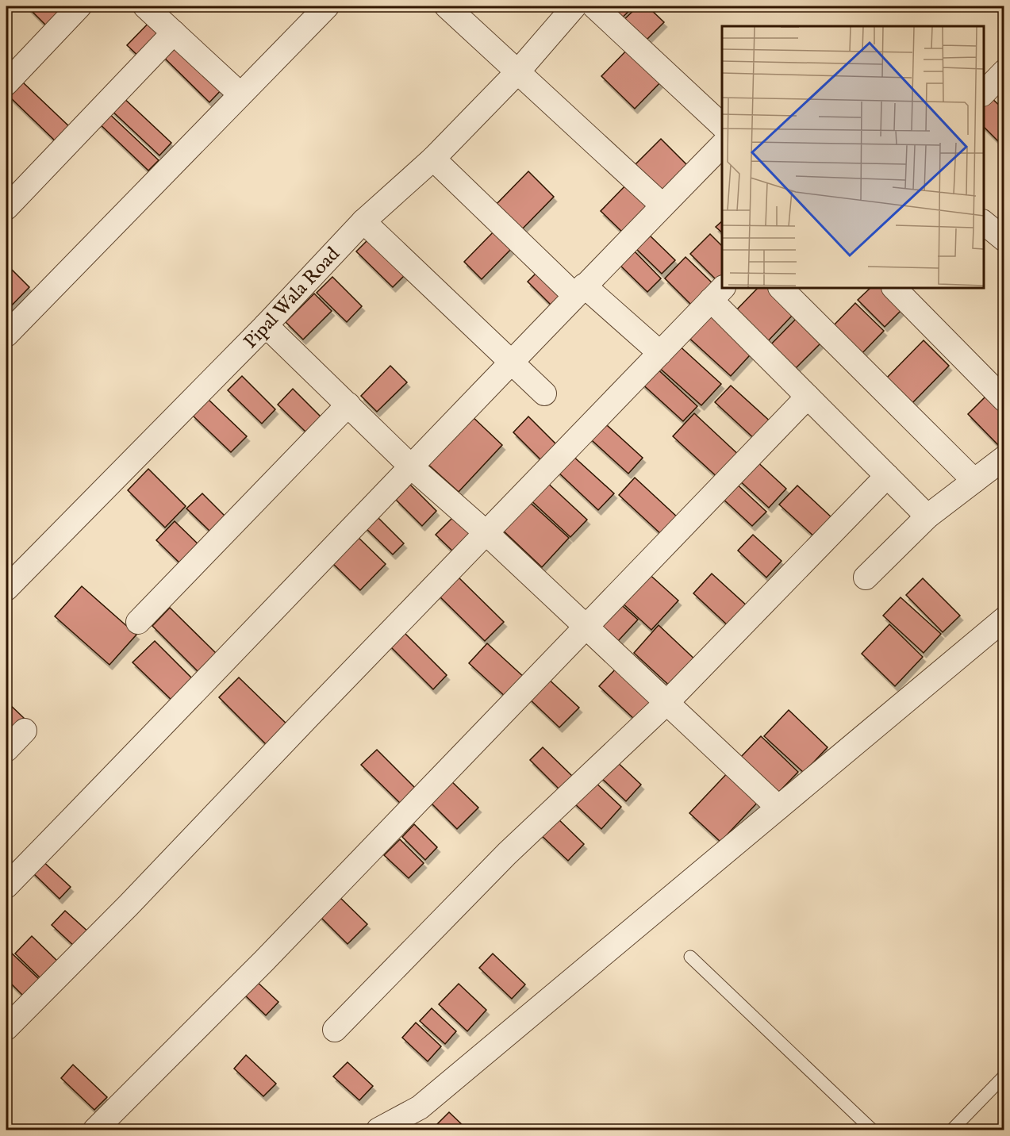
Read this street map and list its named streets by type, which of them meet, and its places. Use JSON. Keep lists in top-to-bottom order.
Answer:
{
  "streets": {
    "street": ["Pipal Wala Road"]
  }
}
